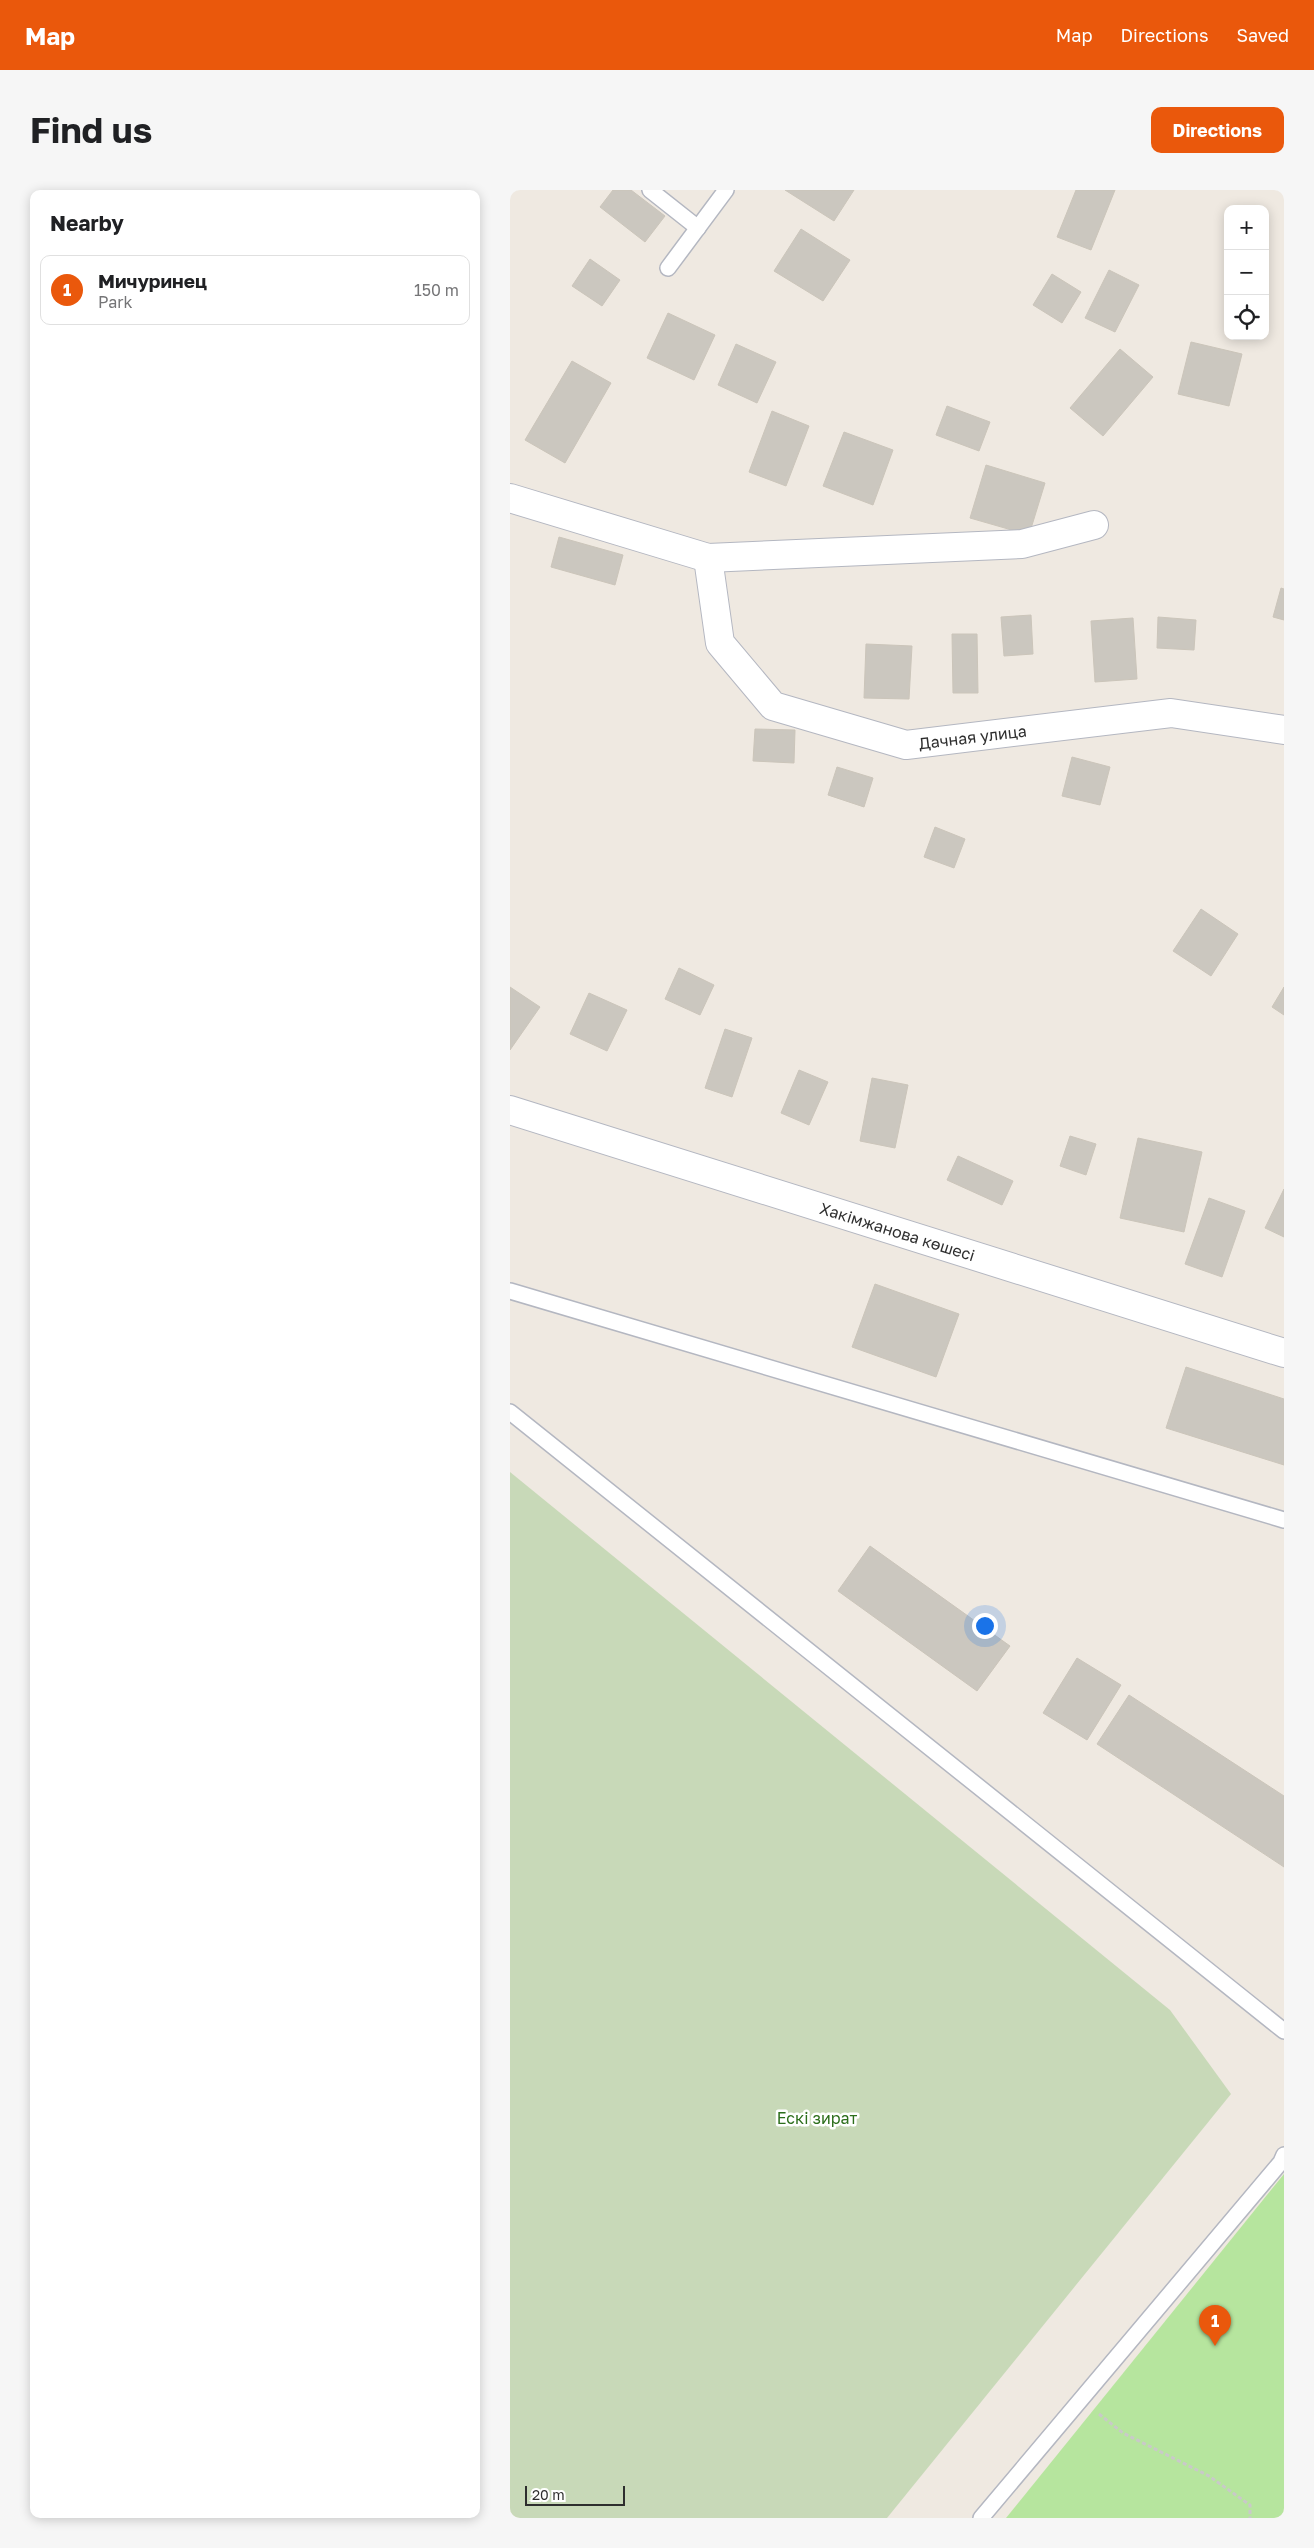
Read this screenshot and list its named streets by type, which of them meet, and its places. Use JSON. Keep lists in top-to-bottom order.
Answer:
{
  "streets": {
    "street": ["Дачная улица", "Хакімжанова көшесі"]
  },
  "parks": ["Ескі зират"],
  "scale_bar": "20 m",
  "page": {
    "header": "Map",
    "nav": ["Map", "Directions", "Saved"],
    "buttons": "Directions",
    "title": "Find us",
    "heading": "Nearby",
    "map_buttons": ["+", "−"],
    "list": [
      {
        "mark": "1",
        "name": "Мичуринец",
        "note": "Park",
        "value": "150 m"
      }
    ],
    "pins": "1",
    "scale": "20 m"
  }
}
